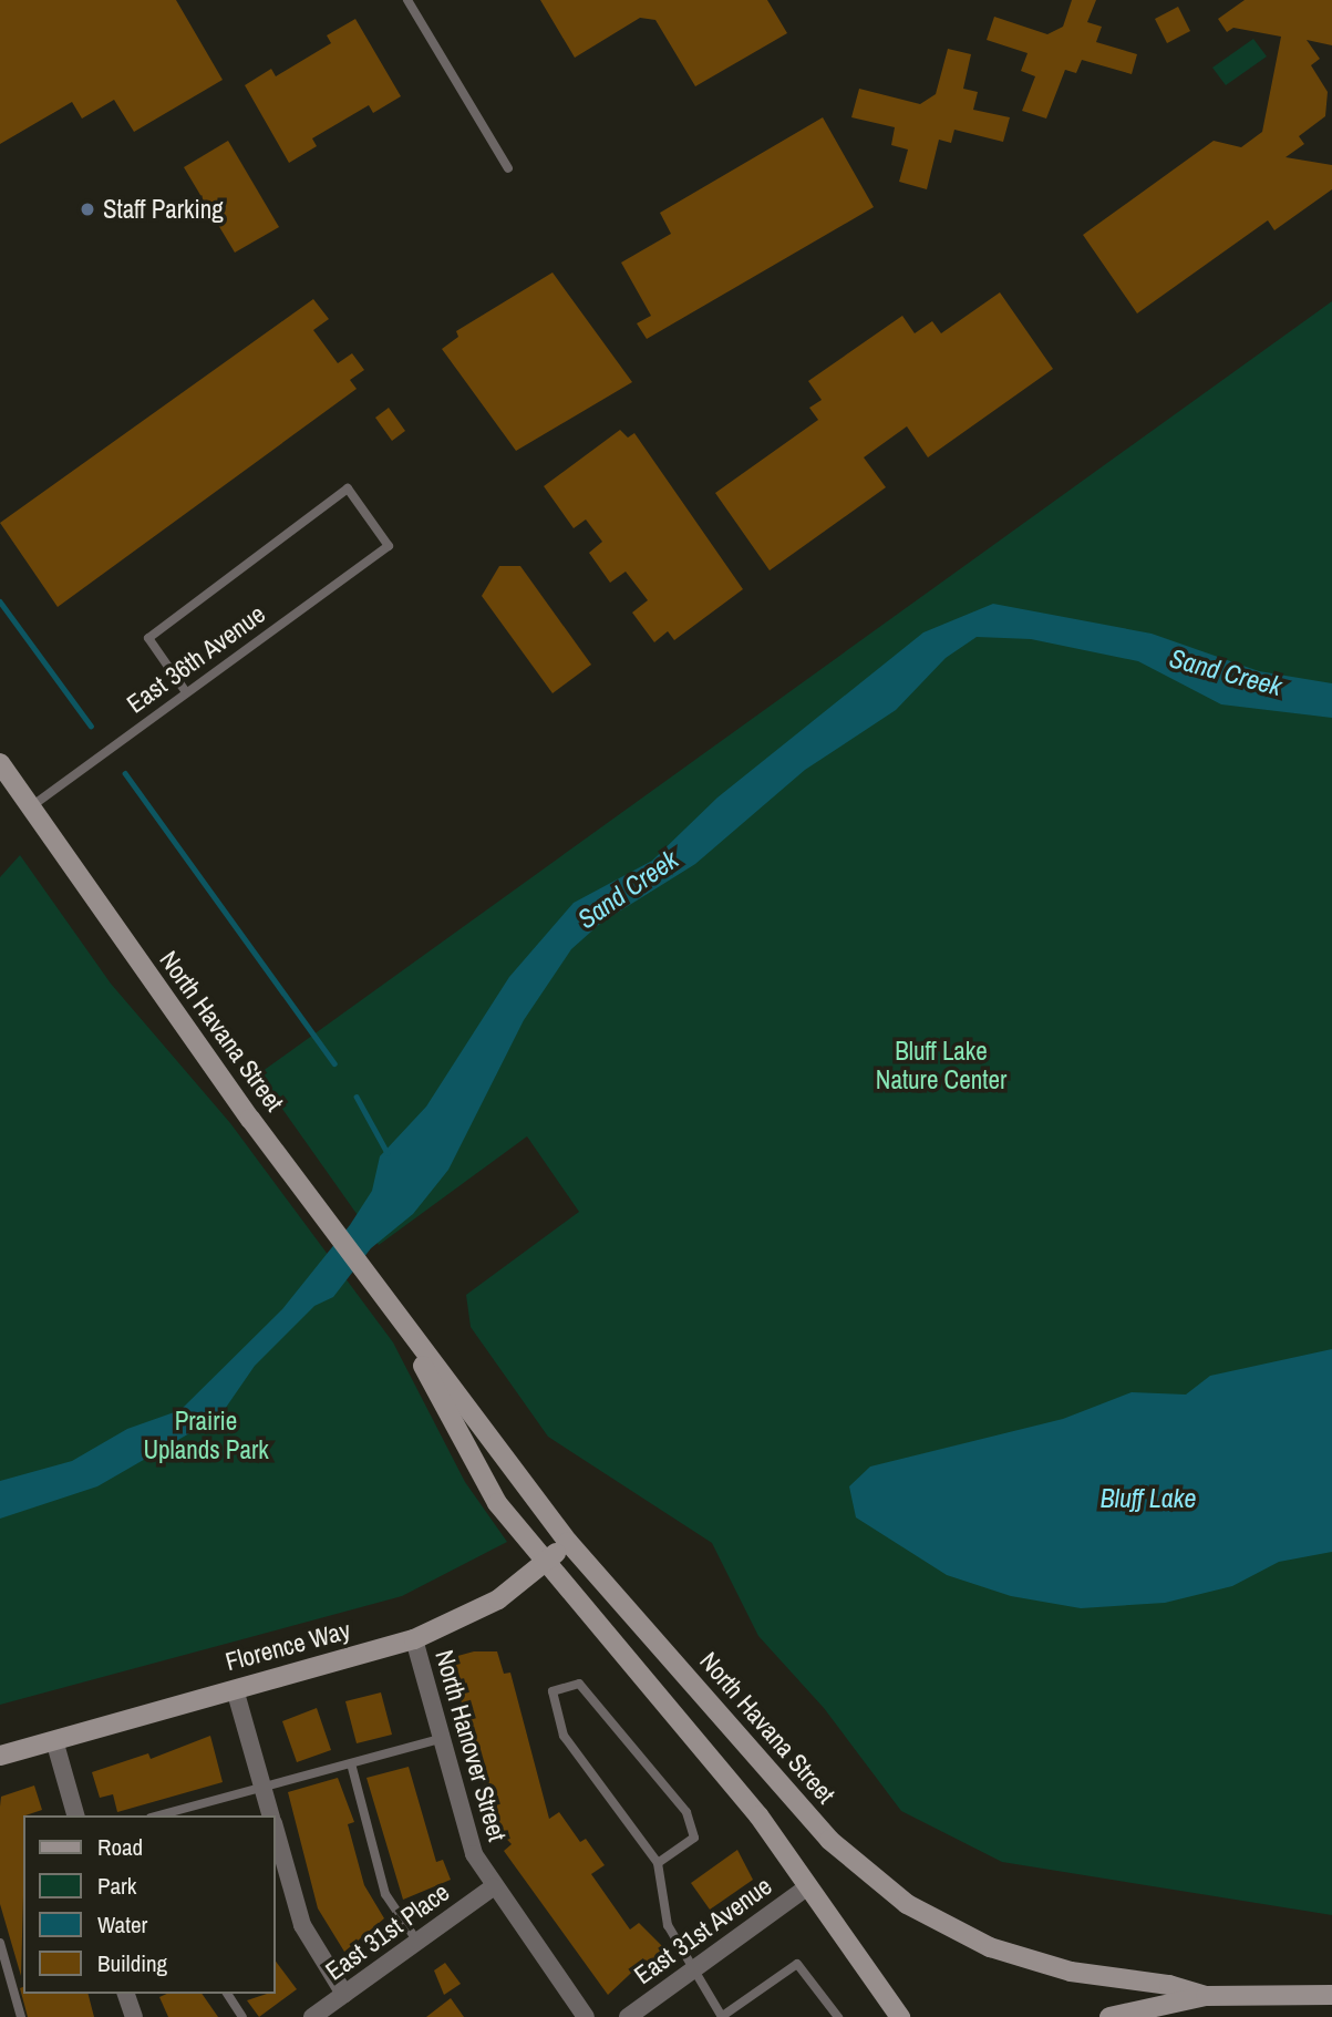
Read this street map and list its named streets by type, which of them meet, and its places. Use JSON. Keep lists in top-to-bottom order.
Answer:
{
  "streets": {
    "main road": ["North Havana Street", "Florence Way"],
    "street": ["North Hanover Street", "East 31st Avenue", "East 31st Place"],
    "lane": ["East 36th Avenue"]
  },
  "crossings": [
    ["East 36th Avenue", "North Havana Street"],
    ["North Havana Street", "Florence Way"],
    ["North Havana Street", "East 31st Avenue"],
    ["Florence Way", "North Hanover Street"],
    ["North Hanover Street", "East 31st Place"]
  ],
  "water": ["Sand Creek", "Bluff Lake"],
  "parks": ["Bluff Lake Nature Center", "Prairie Uplands Park"],
  "places": ["Staff Parking"],
  "legend": [
    "Road",
    "Park",
    "Water",
    "Building"
  ]
}
